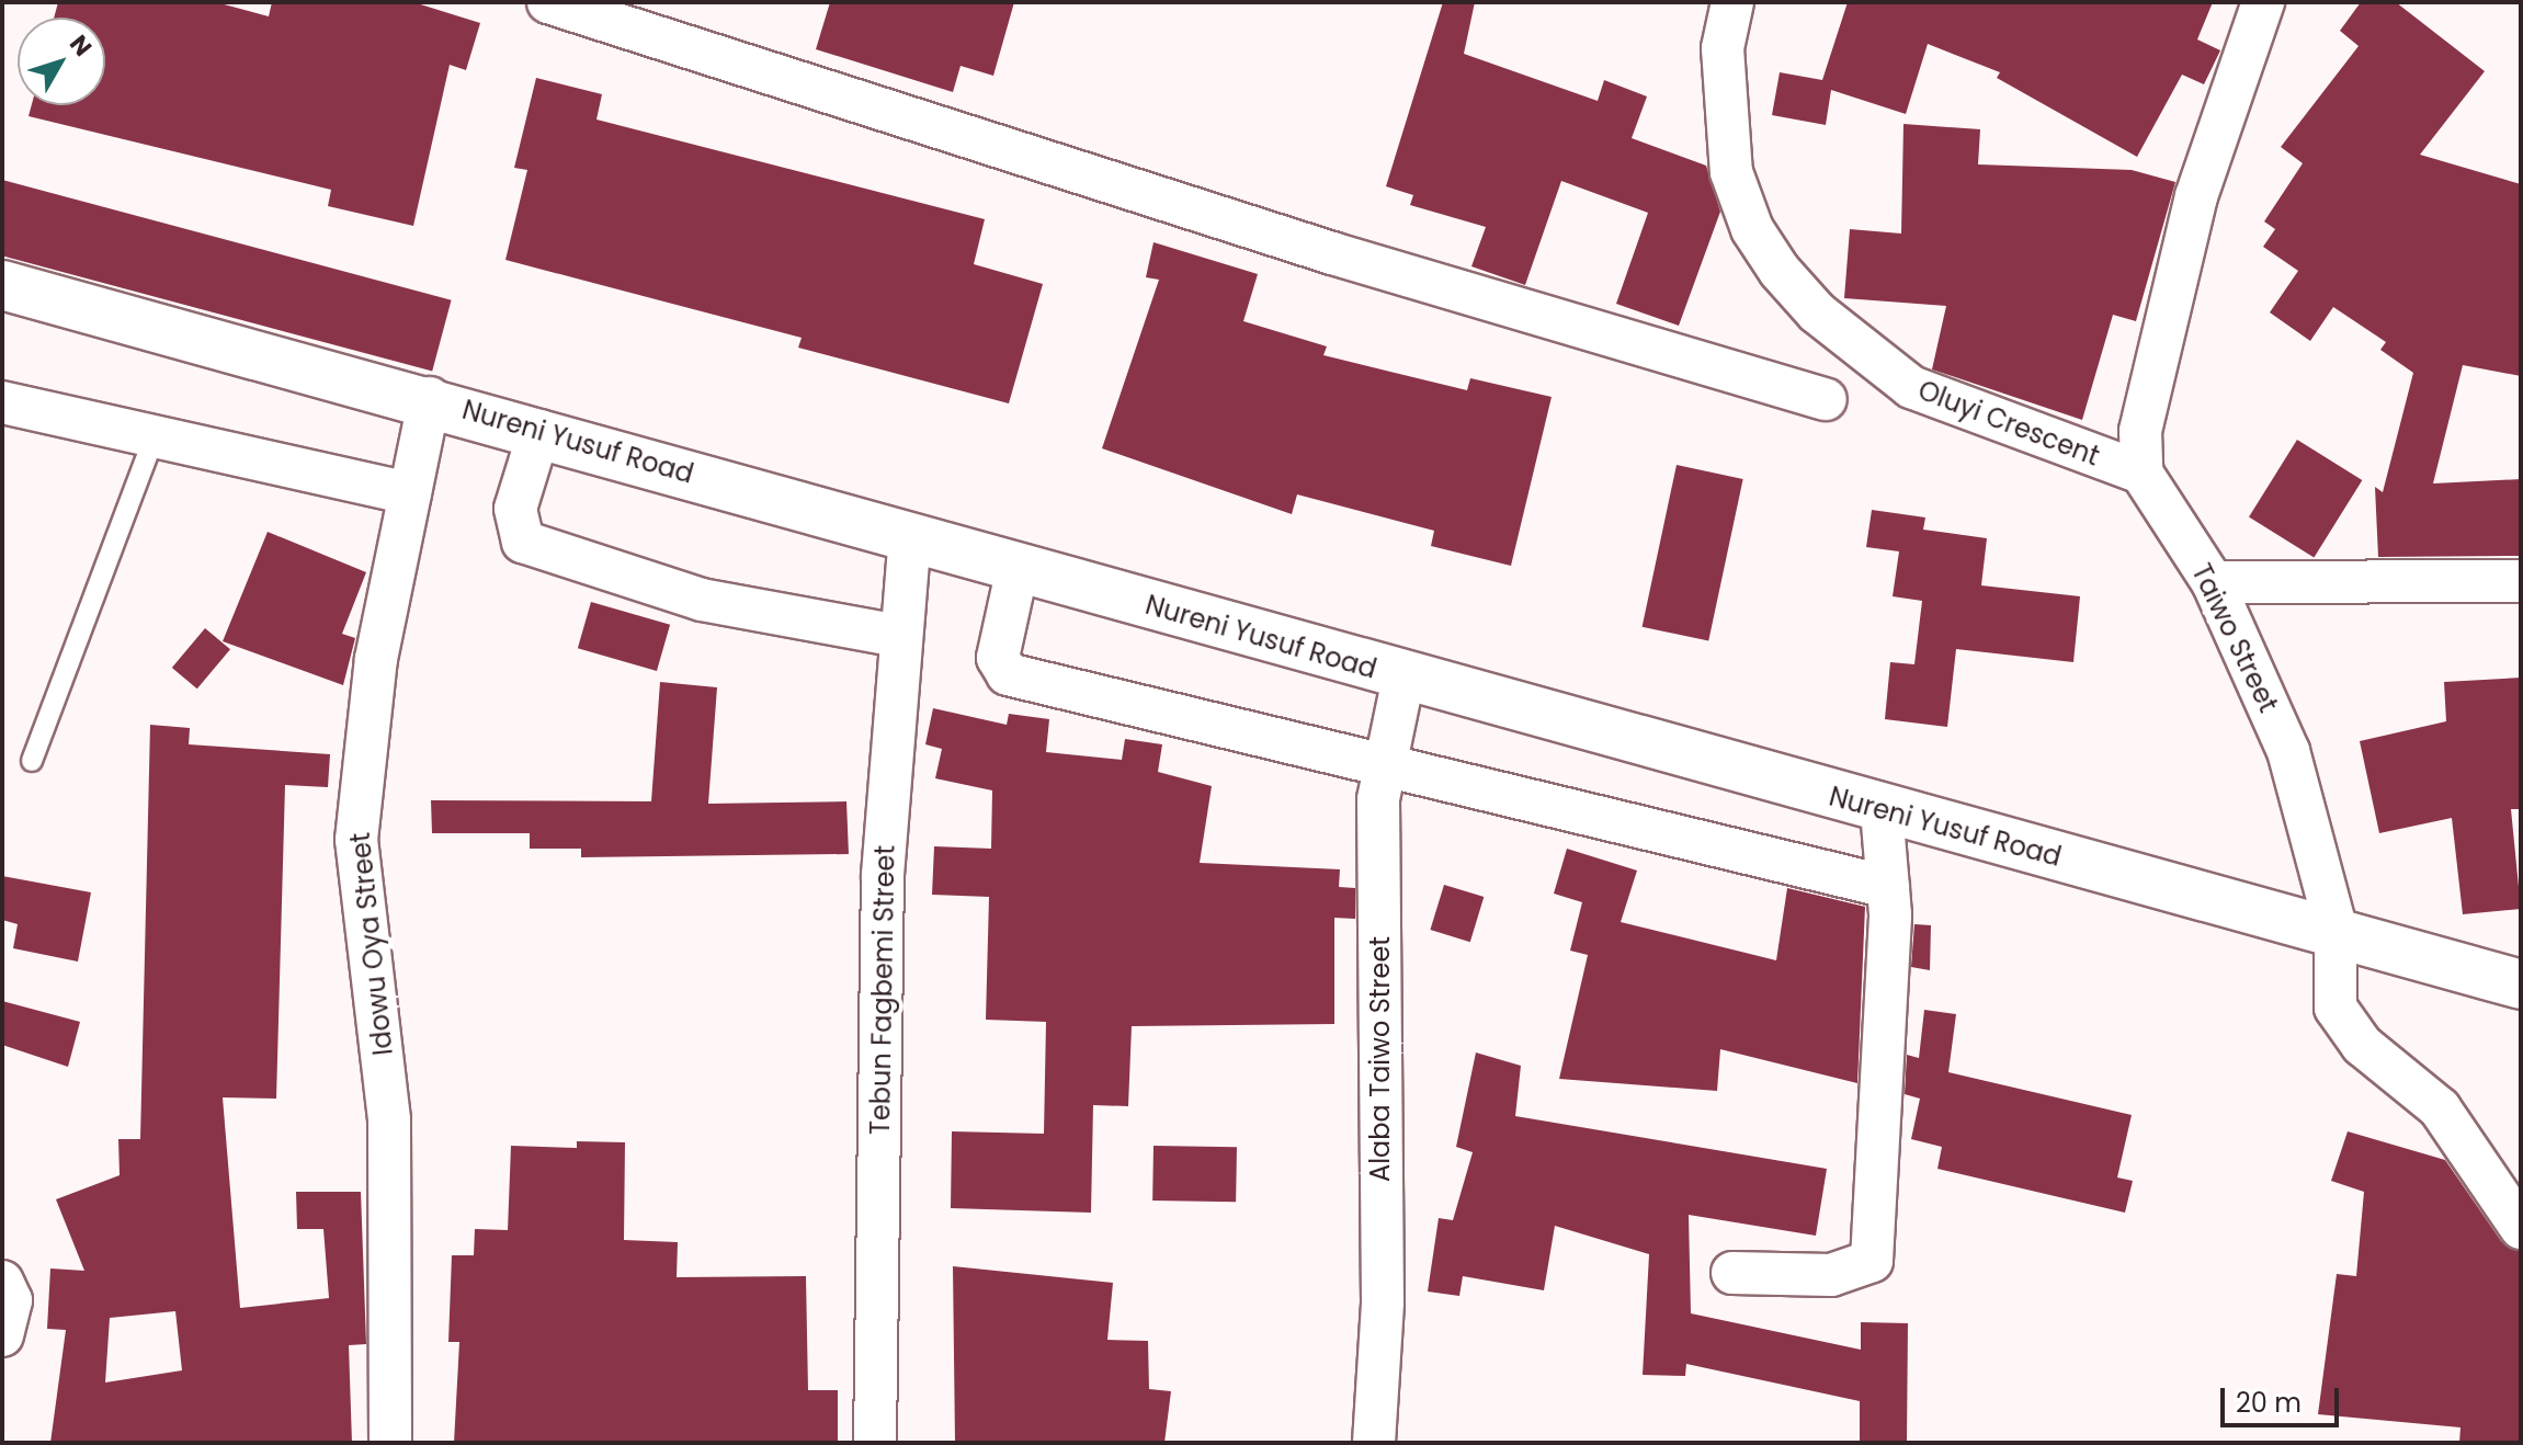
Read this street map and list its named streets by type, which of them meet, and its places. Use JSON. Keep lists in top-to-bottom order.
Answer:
{
  "streets": {
    "street": [
      "Oluyi Crescent",
      "Nureni Yusuf Road",
      "Taiwo Street",
      "Idowu Oya Street",
      "Tebun Fagbemi Street",
      "Alaba Taiwo Street"
    ]
  },
  "crossings": [
    ["Oluyi Crescent", "Taiwo Street"],
    ["Nureni Yusuf Road", "Taiwo Street"],
    ["Nureni Yusuf Road", "Idowu Oya Street"],
    ["Nureni Yusuf Road", "Tebun Fagbemi Street"],
    ["Nureni Yusuf Road", "Alaba Taiwo Street"]
  ],
  "scale_bar": "20 m",
  "north": "top right"
}
